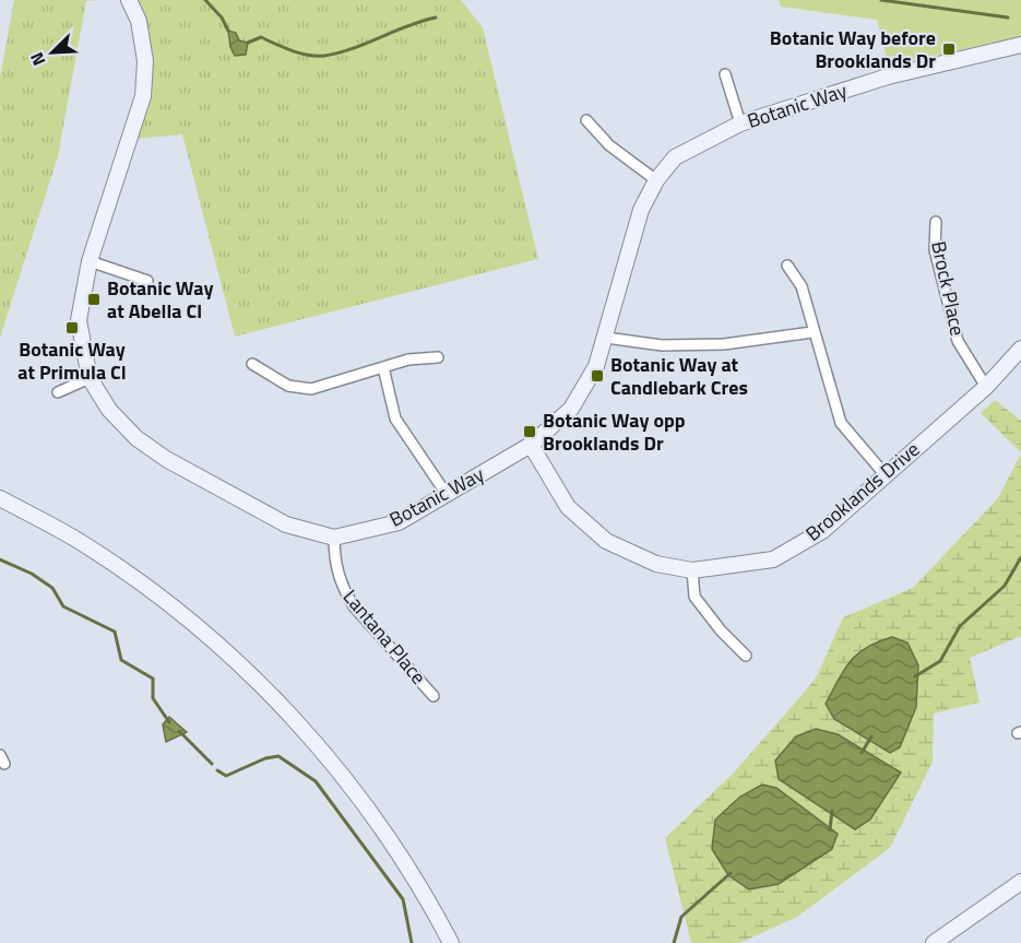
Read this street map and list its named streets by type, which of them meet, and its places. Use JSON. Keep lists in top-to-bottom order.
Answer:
{
  "streets": {
    "street": [
      "Botanic Way",
      "Brock Place",
      "Brooklands Drive",
      "Lantana Place"
    ]
  },
  "crossings": [
    ["Botanic Way", "Brooklands Drive"],
    ["Botanic Way", "Lantana Place"],
    ["Brock Place", "Brooklands Drive"]
  ],
  "places": {
    "transit": [
      "Botanic Way before Brooklands Dr",
      "Botanic Way at Abella Cl",
      "Botanic Way at Primula Cl",
      "Botanic Way at Candlebark Cres",
      "Botanic Way opp Brooklands Dr"
    ]
  },
  "north": "bottom left"
}
